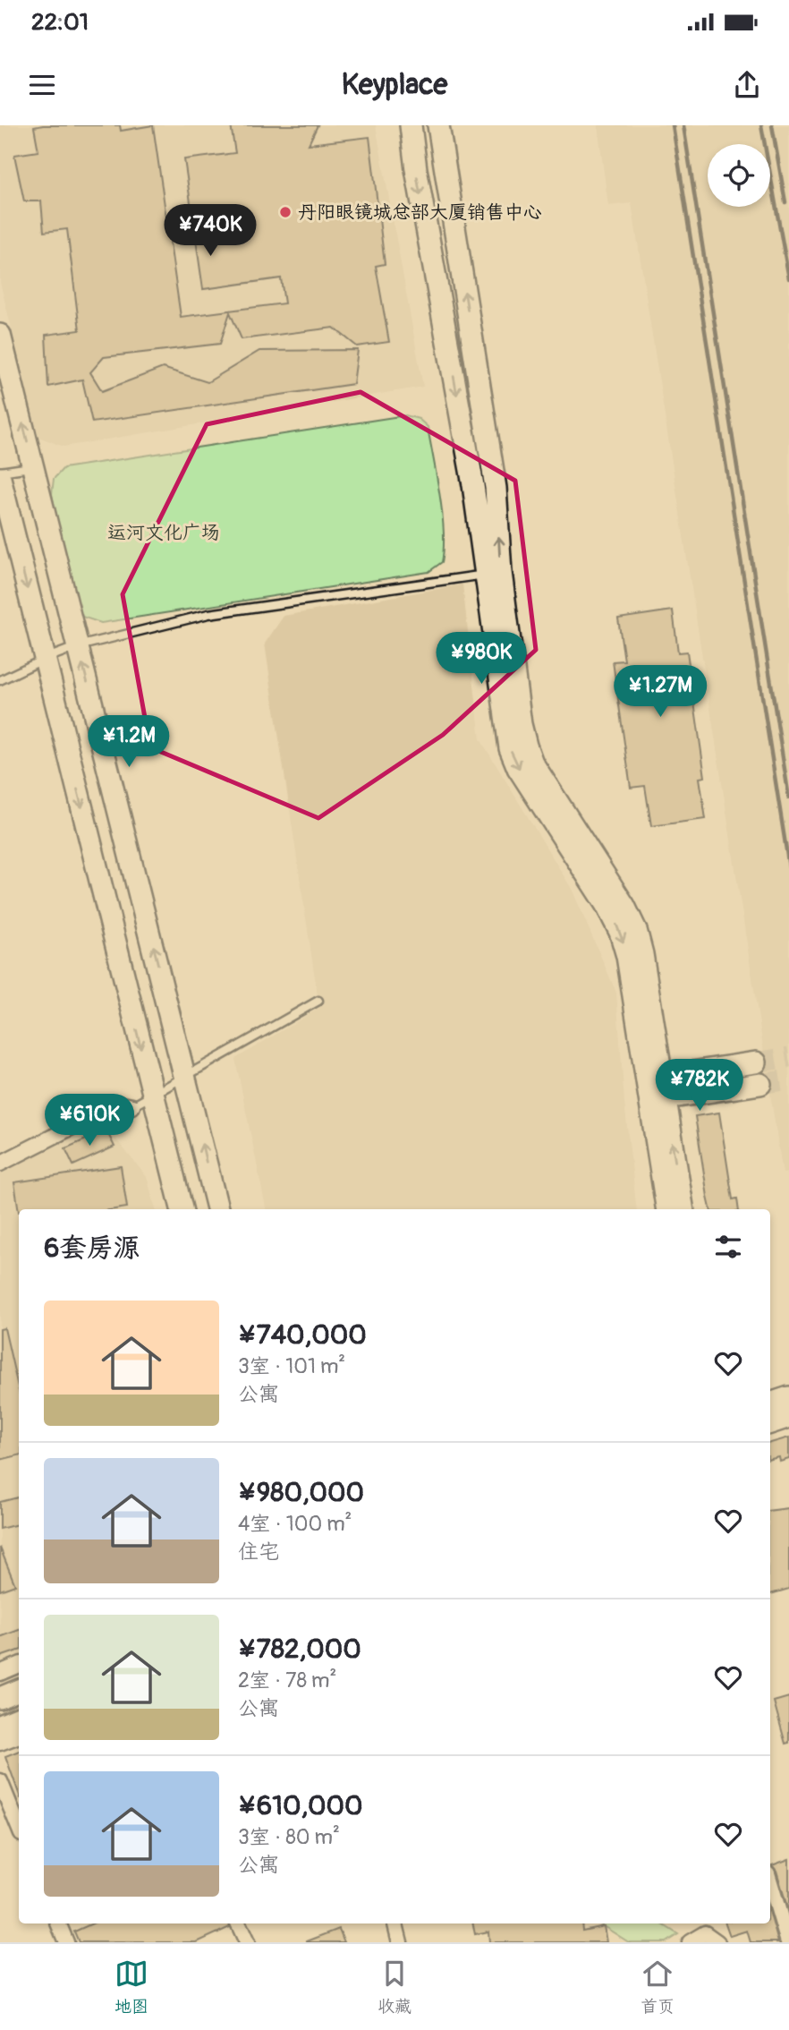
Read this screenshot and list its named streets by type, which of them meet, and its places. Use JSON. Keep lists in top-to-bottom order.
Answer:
{
  "parks": ["运河文化广场"],
  "places": ["丹阳眼镜城总部大厦销售中心"],
  "page": {
    "status": "22:01",
    "header": "Keyplace",
    "price": [
      "¥740K",
      "¥980K",
      "¥1.27M",
      "¥1.2M",
      "¥782K",
      "¥610K"
    ],
    "heading": "6套房源",
    "list": [
      {
        "name": "¥740,000",
        "note": "3室 · 101 m² · 公寓"
      },
      {
        "name": "¥980,000",
        "note": "4室 · 100 m² · 住宅"
      },
      {
        "name": "¥782,000",
        "note": "2室 · 78 m² · 公寓"
      },
      {
        "name": "¥610,000",
        "note": "3室 · 80 m² · 公寓"
      }
    ],
    "tabs": ["地图", "收藏", "首页"]
  }
}
